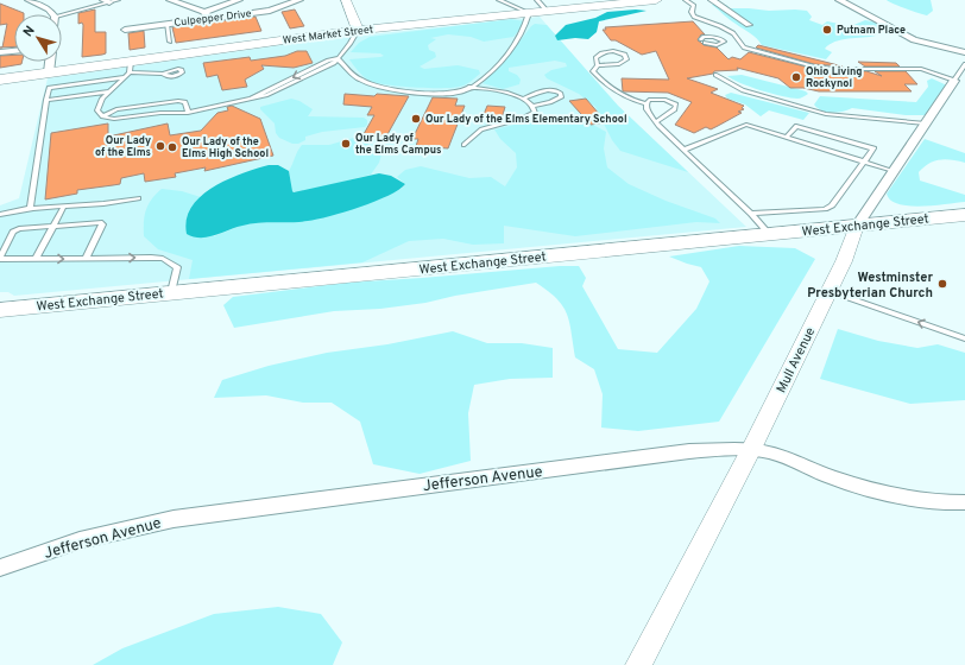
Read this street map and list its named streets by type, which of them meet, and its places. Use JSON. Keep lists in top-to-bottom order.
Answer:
{
  "streets": {
    "main road": ["West Market Street", "West Exchange Street"],
    "street": ["Culpepper Drive", "Mull Avenue", "Jefferson Avenue"]
  },
  "crossings": [
    ["West Exchange Street", "Mull Avenue"],
    ["Mull Avenue", "Jefferson Avenue"]
  ],
  "places": [
    "Putnam Place",
    "Ohio Living Rockynol",
    "Our Lady of the Elms Elementary School",
    "Our Lady of the Elms Campus",
    "Our Lady of the Elms",
    "Our Lady of the Elms High School",
    "Westminster Presbyterian Church"
  ],
  "north": "top left"
}
